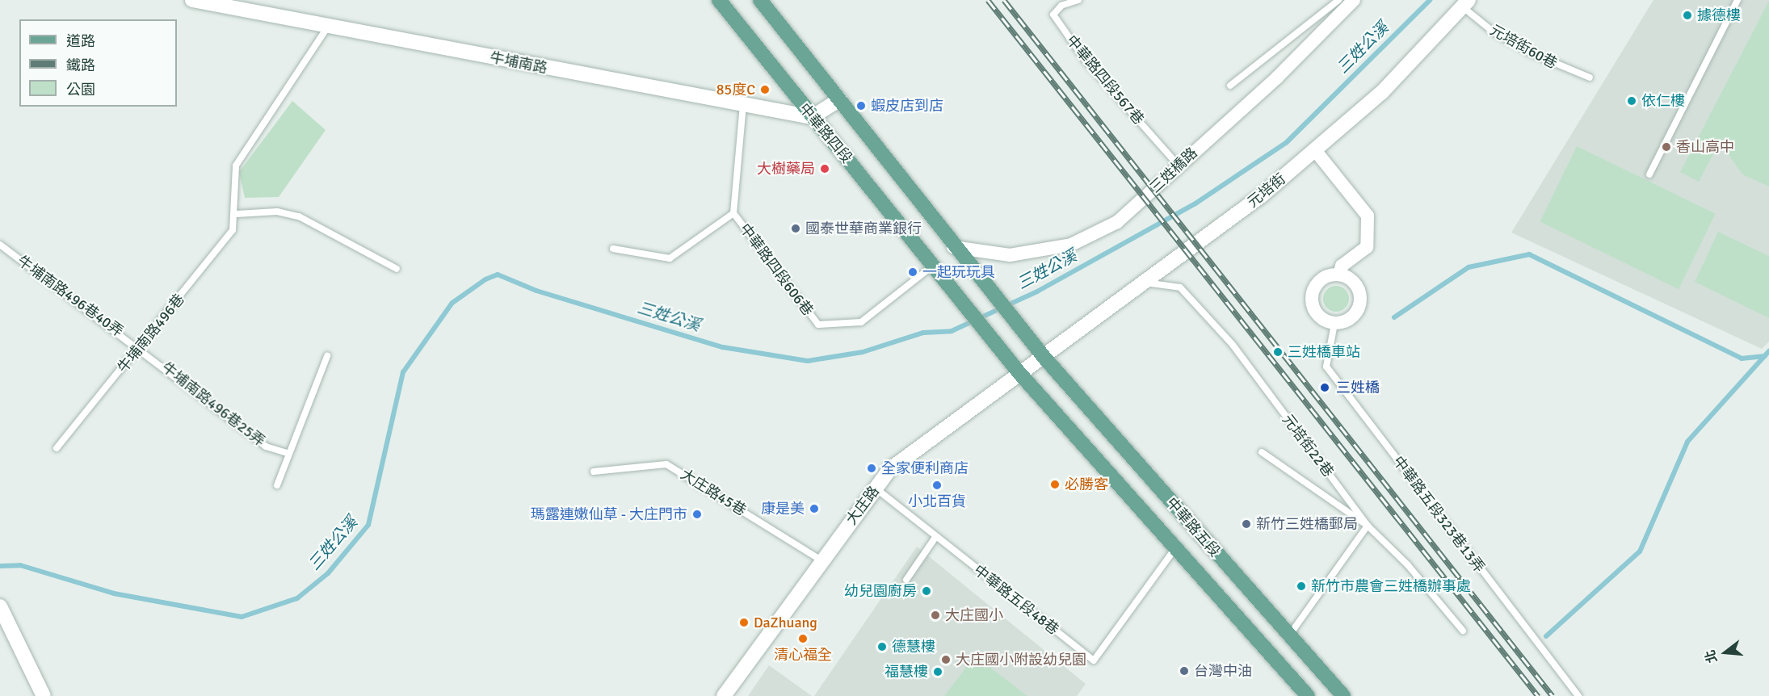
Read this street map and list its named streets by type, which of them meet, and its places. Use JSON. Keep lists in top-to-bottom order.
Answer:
{
  "streets": {
    "main road": ["中華路四段", "中華路五段"],
    "street": [
      "牛埔南路",
      "三姓橋路",
      "元培街",
      "大庄路"
    ],
    "lane": [
      "元培街60巷",
      "中華路四段567巷",
      "中華路四段606巷",
      "牛埔南路496巷40弄",
      "牛埔南路496巷",
      "牛埔南路496巷25弄",
      "元培街22巷",
      "大庄路45巷",
      "中華路五段323巷13弄",
      "中華路五段48巷"
    ]
  },
  "crossings": [
    ["元培街60巷", "元培街"],
    ["牛埔南路", "中華路四段"],
    ["牛埔南路", "牛埔南路496巷"],
    ["中華路四段567巷", "三姓橋路"],
    ["中華路四段", "中華路四段606巷"],
    ["元培街", "元培街22巷"],
    ["元培街", "大庄路"],
    ["元培街", "中華路五段"],
    ["牛埔南路496巷40弄", "牛埔南路496巷"],
    ["牛埔南路496巷40弄", "牛埔南路496巷25弄"],
    ["牛埔南路496巷", "牛埔南路496巷25弄"],
    ["大庄路45巷", "大庄路"],
    ["大庄路", "中華路五段"],
    ["大庄路", "中華路五段48巷"],
    ["中華路五段", "中華路五段48巷"]
  ],
  "water": ["三姓公溪"],
  "places": [
    "據德樓",
    "85度C",
    "依仁樓",
    "蝦皮店到店",
    "香山高中",
    "大樹藥局",
    "國泰世華商業銀行",
    "一起玩玩具",
    "三姓橋車站",
    "三姓橋",
    "全家便利商店",
    "必勝客",
    "小北百貨",
    "康是美",
    "瑪露連嫩仙草 - 大庄門市",
    "新竹三姓橋郵局",
    "新竹市農會三姓橋辦事處",
    "幼兒園廚房",
    "大庄國小",
    "DaZhuang",
    "清心福全",
    "德慧樓",
    "大庄國小附設幼兒園",
    "台灣中油",
    "福慧樓"
  ],
  "legend": ["道路", "鐵路", "公園"],
  "north": "left"
}
